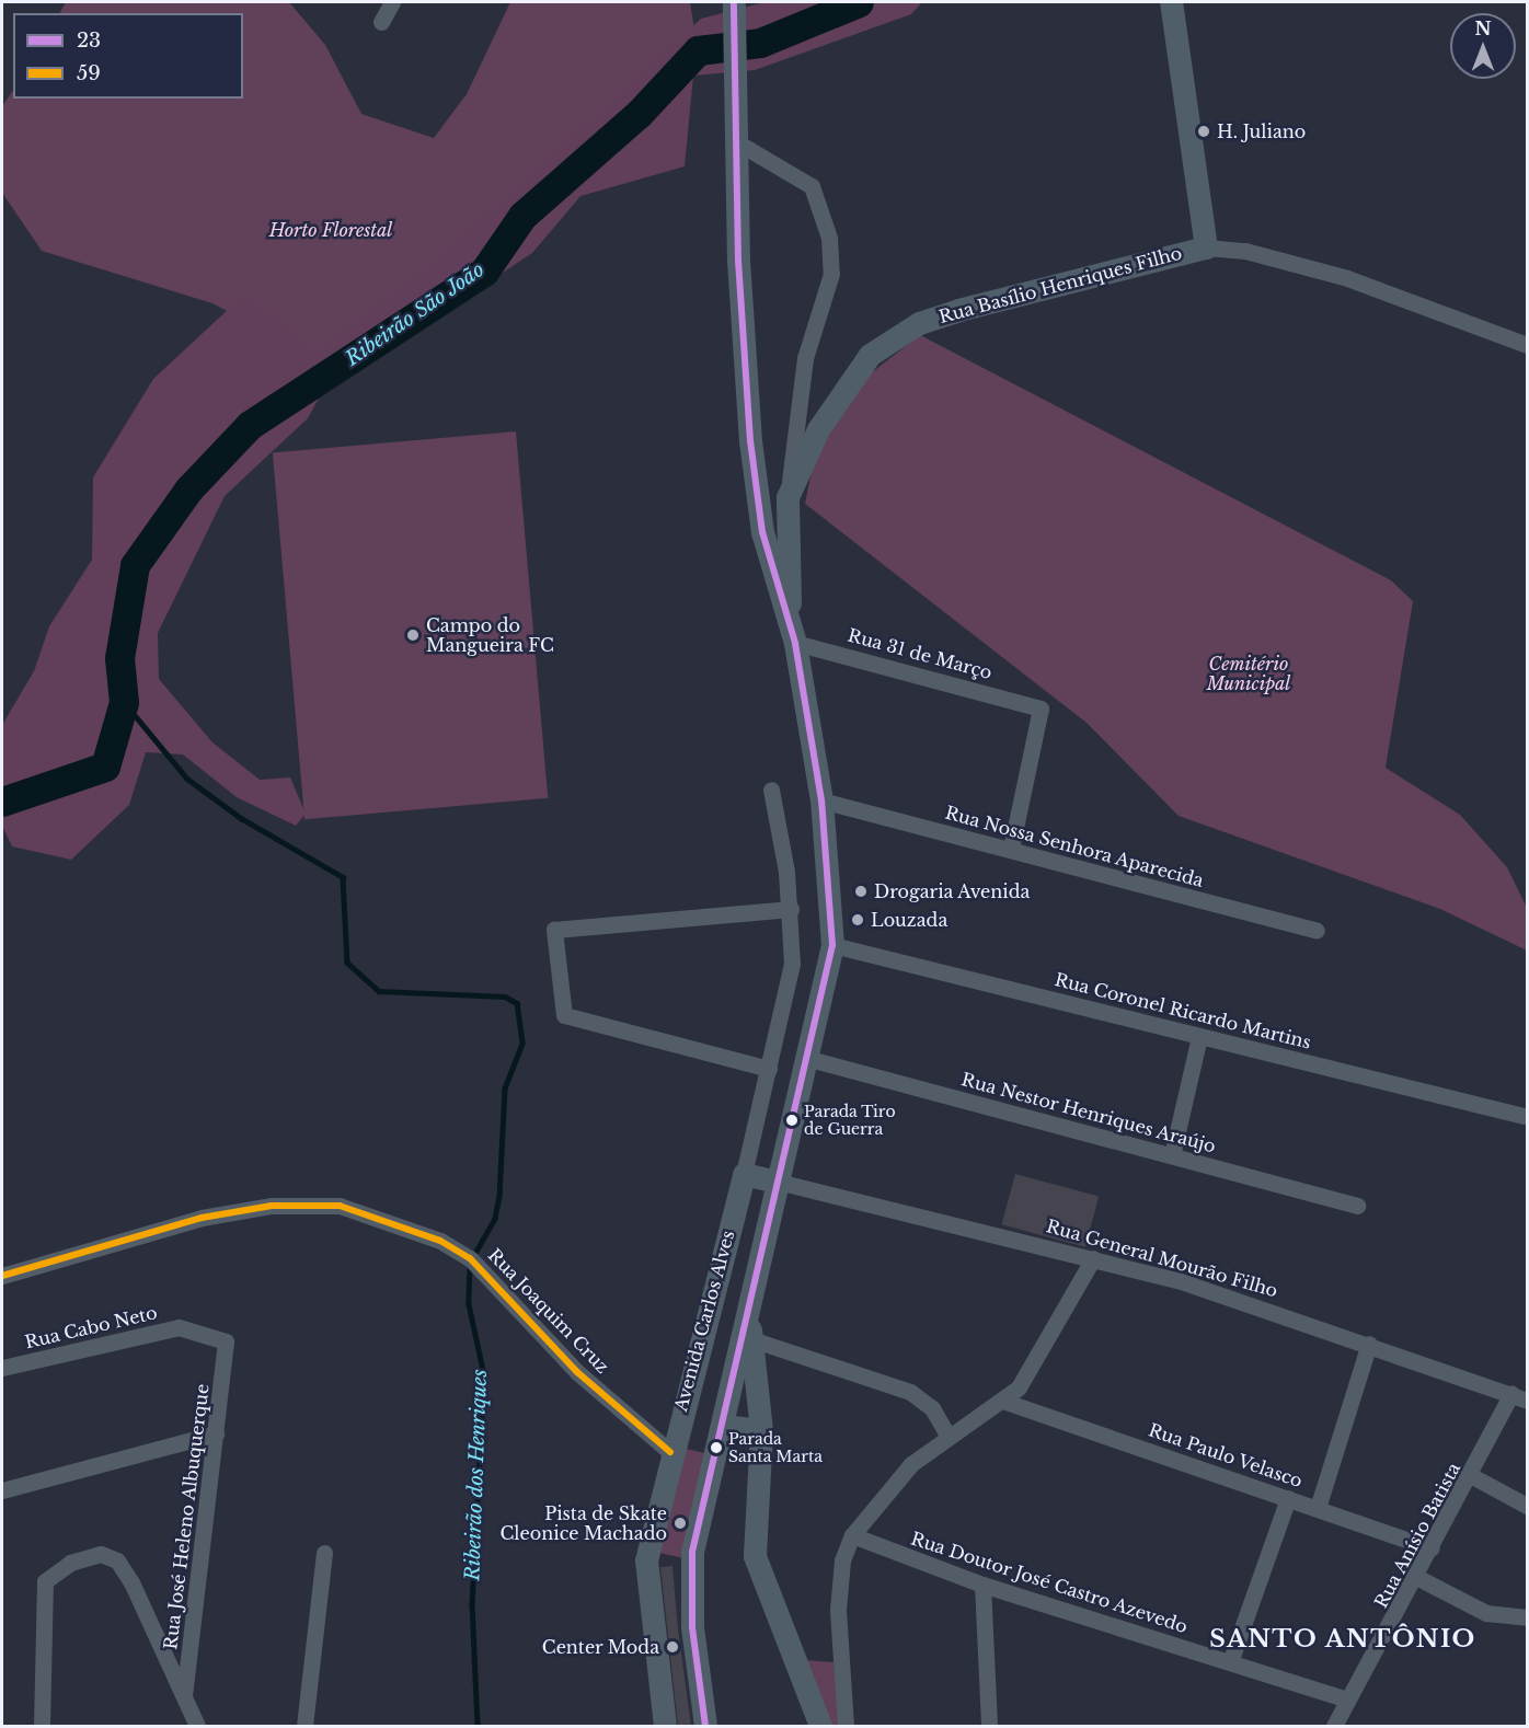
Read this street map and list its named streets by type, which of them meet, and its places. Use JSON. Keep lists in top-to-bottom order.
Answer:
{
  "streets": {
    "street": [
      "Rua Basílio Henriques Filho",
      "Rua 31 de Março",
      "Rua Nossa Senhora Aparecida",
      "Rua Coronel Ricardo Martins",
      "Rua Nestor Henriques Araújo",
      "Rua General Mourão Filho",
      "Rua Joaquim Cruz",
      "Avenida Carlos Alves",
      "Rua Cabo Neto",
      "Rua Paulo Velasco",
      "Rua José Heleno Albuquerque",
      "Rua Anísio Batista",
      "Rua Doutor José Castro Azevedo"
    ]
  },
  "crossings": [
    ["Rua Basílio Henriques Filho", "Avenida Carlos Alves"],
    ["Rua 31 de Março", "Rua Nossa Senhora Aparecida"],
    ["Rua 31 de Março", "Avenida Carlos Alves"],
    ["Rua Nossa Senhora Aparecida", "Avenida Carlos Alves"],
    ["Rua Coronel Ricardo Martins", "Avenida Carlos Alves"],
    ["Rua Nestor Henriques Araújo", "Avenida Carlos Alves"],
    ["Rua General Mourão Filho", "Avenida Carlos Alves"],
    ["Rua General Mourão Filho", "Rua Anísio Batista"],
    ["Rua Joaquim Cruz", "Avenida Carlos Alves"],
    ["Rua Cabo Neto", "Rua José Heleno Albuquerque"],
    ["Rua Paulo Velasco", "Rua Anísio Batista"],
    ["Rua Anísio Batista", "Rua Doutor José Castro Azevedo"]
  ],
  "districts": ["SANTO ANTÔNIO"],
  "water": ["Ribeirão São João", "Ribeirão dos Henriques"],
  "parks": ["Horto Florestal", "Cemitério Municipal"],
  "places": [
    "H. Juliano",
    "Campo do Mangueira FC",
    "Drogaria Avenida",
    "Louzada",
    "Parada Tiro de Guerra",
    "Parada Santa Marta",
    "Pista de Skate Cleonice Machado",
    "Center Moda"
  ],
  "lines": ["transit line 23", "transit line 59"],
  "legend": ["23", "59"],
  "north": "top"
}
